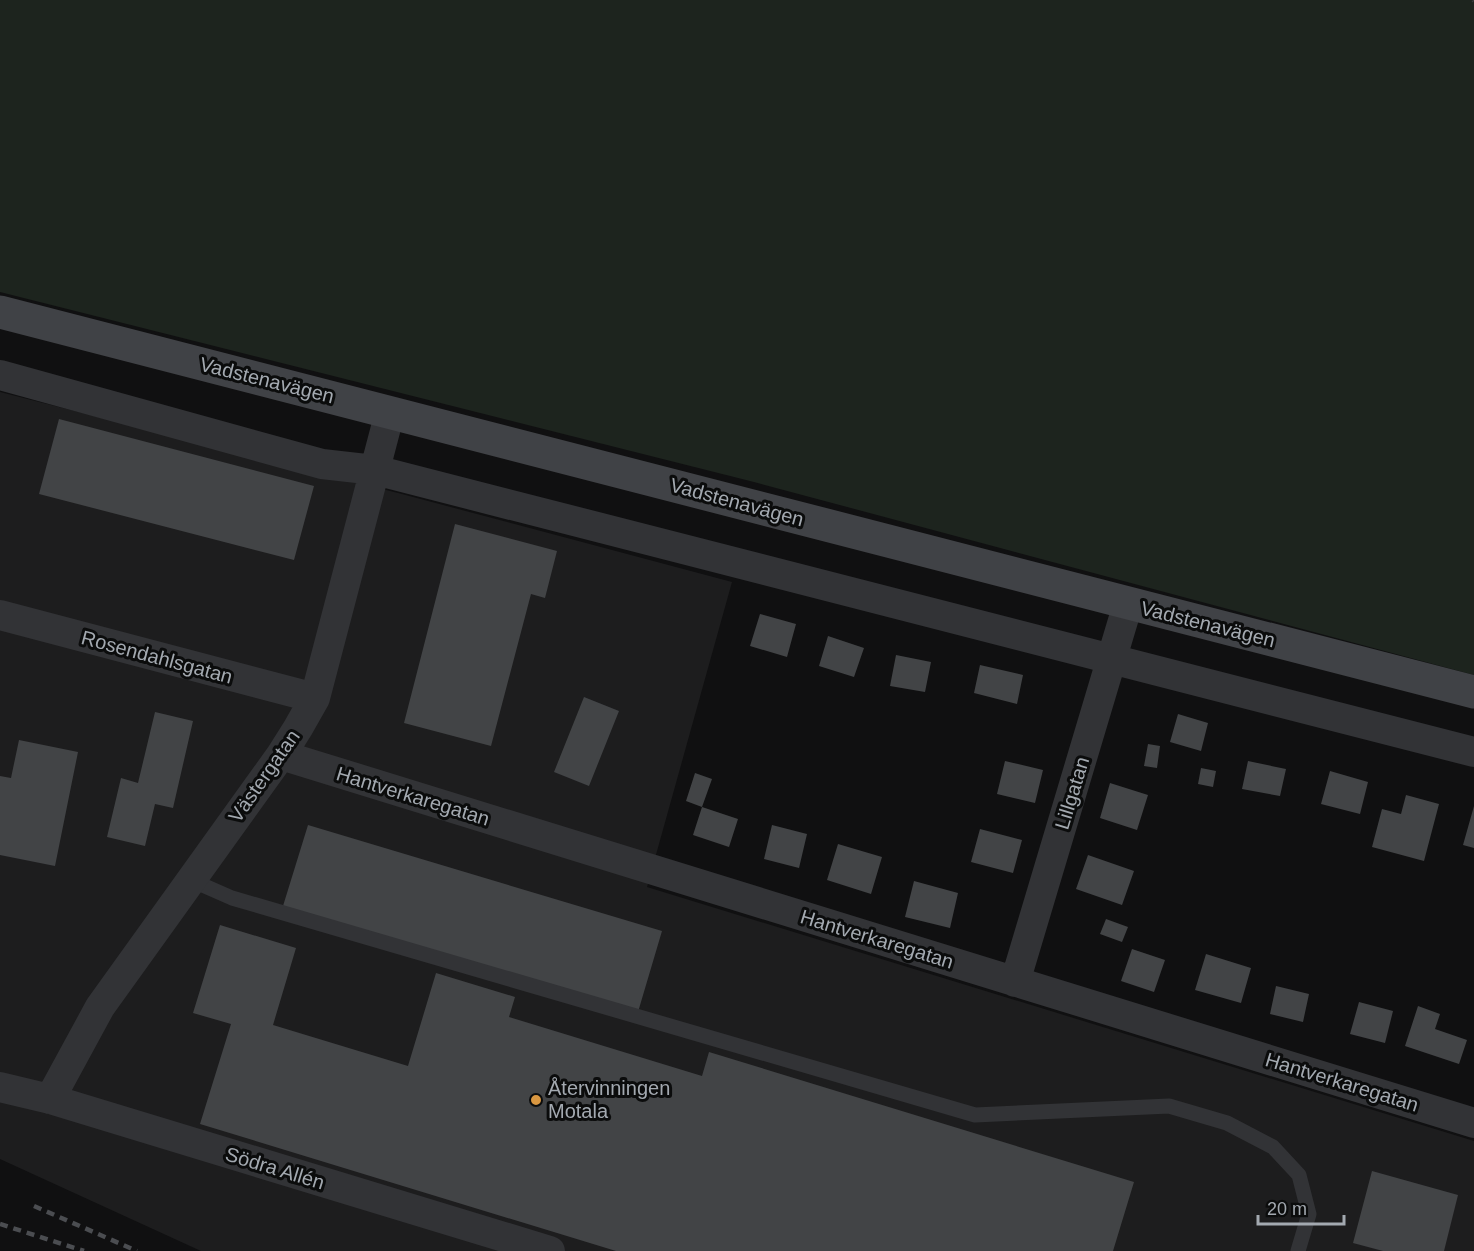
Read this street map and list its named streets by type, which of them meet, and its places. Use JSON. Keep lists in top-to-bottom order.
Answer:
{
  "streets": {
    "main road": ["Vadstenavägen"],
    "street": [
      "Rosendahlsgatan",
      "Västergatan",
      "Lillgatan",
      "Hantverkaregatan",
      "Södra Allén"
    ]
  },
  "crossings": [
    ["Vadstenavägen", "Västergatan"],
    ["Vadstenavägen", "Lillgatan"],
    ["Rosendahlsgatan", "Västergatan"],
    ["Västergatan", "Hantverkaregatan"],
    ["Västergatan", "Södra Allén"],
    ["Lillgatan", "Hantverkaregatan"]
  ],
  "places": ["Återvinningen Motala"],
  "scale_bar": "20 m"
}
